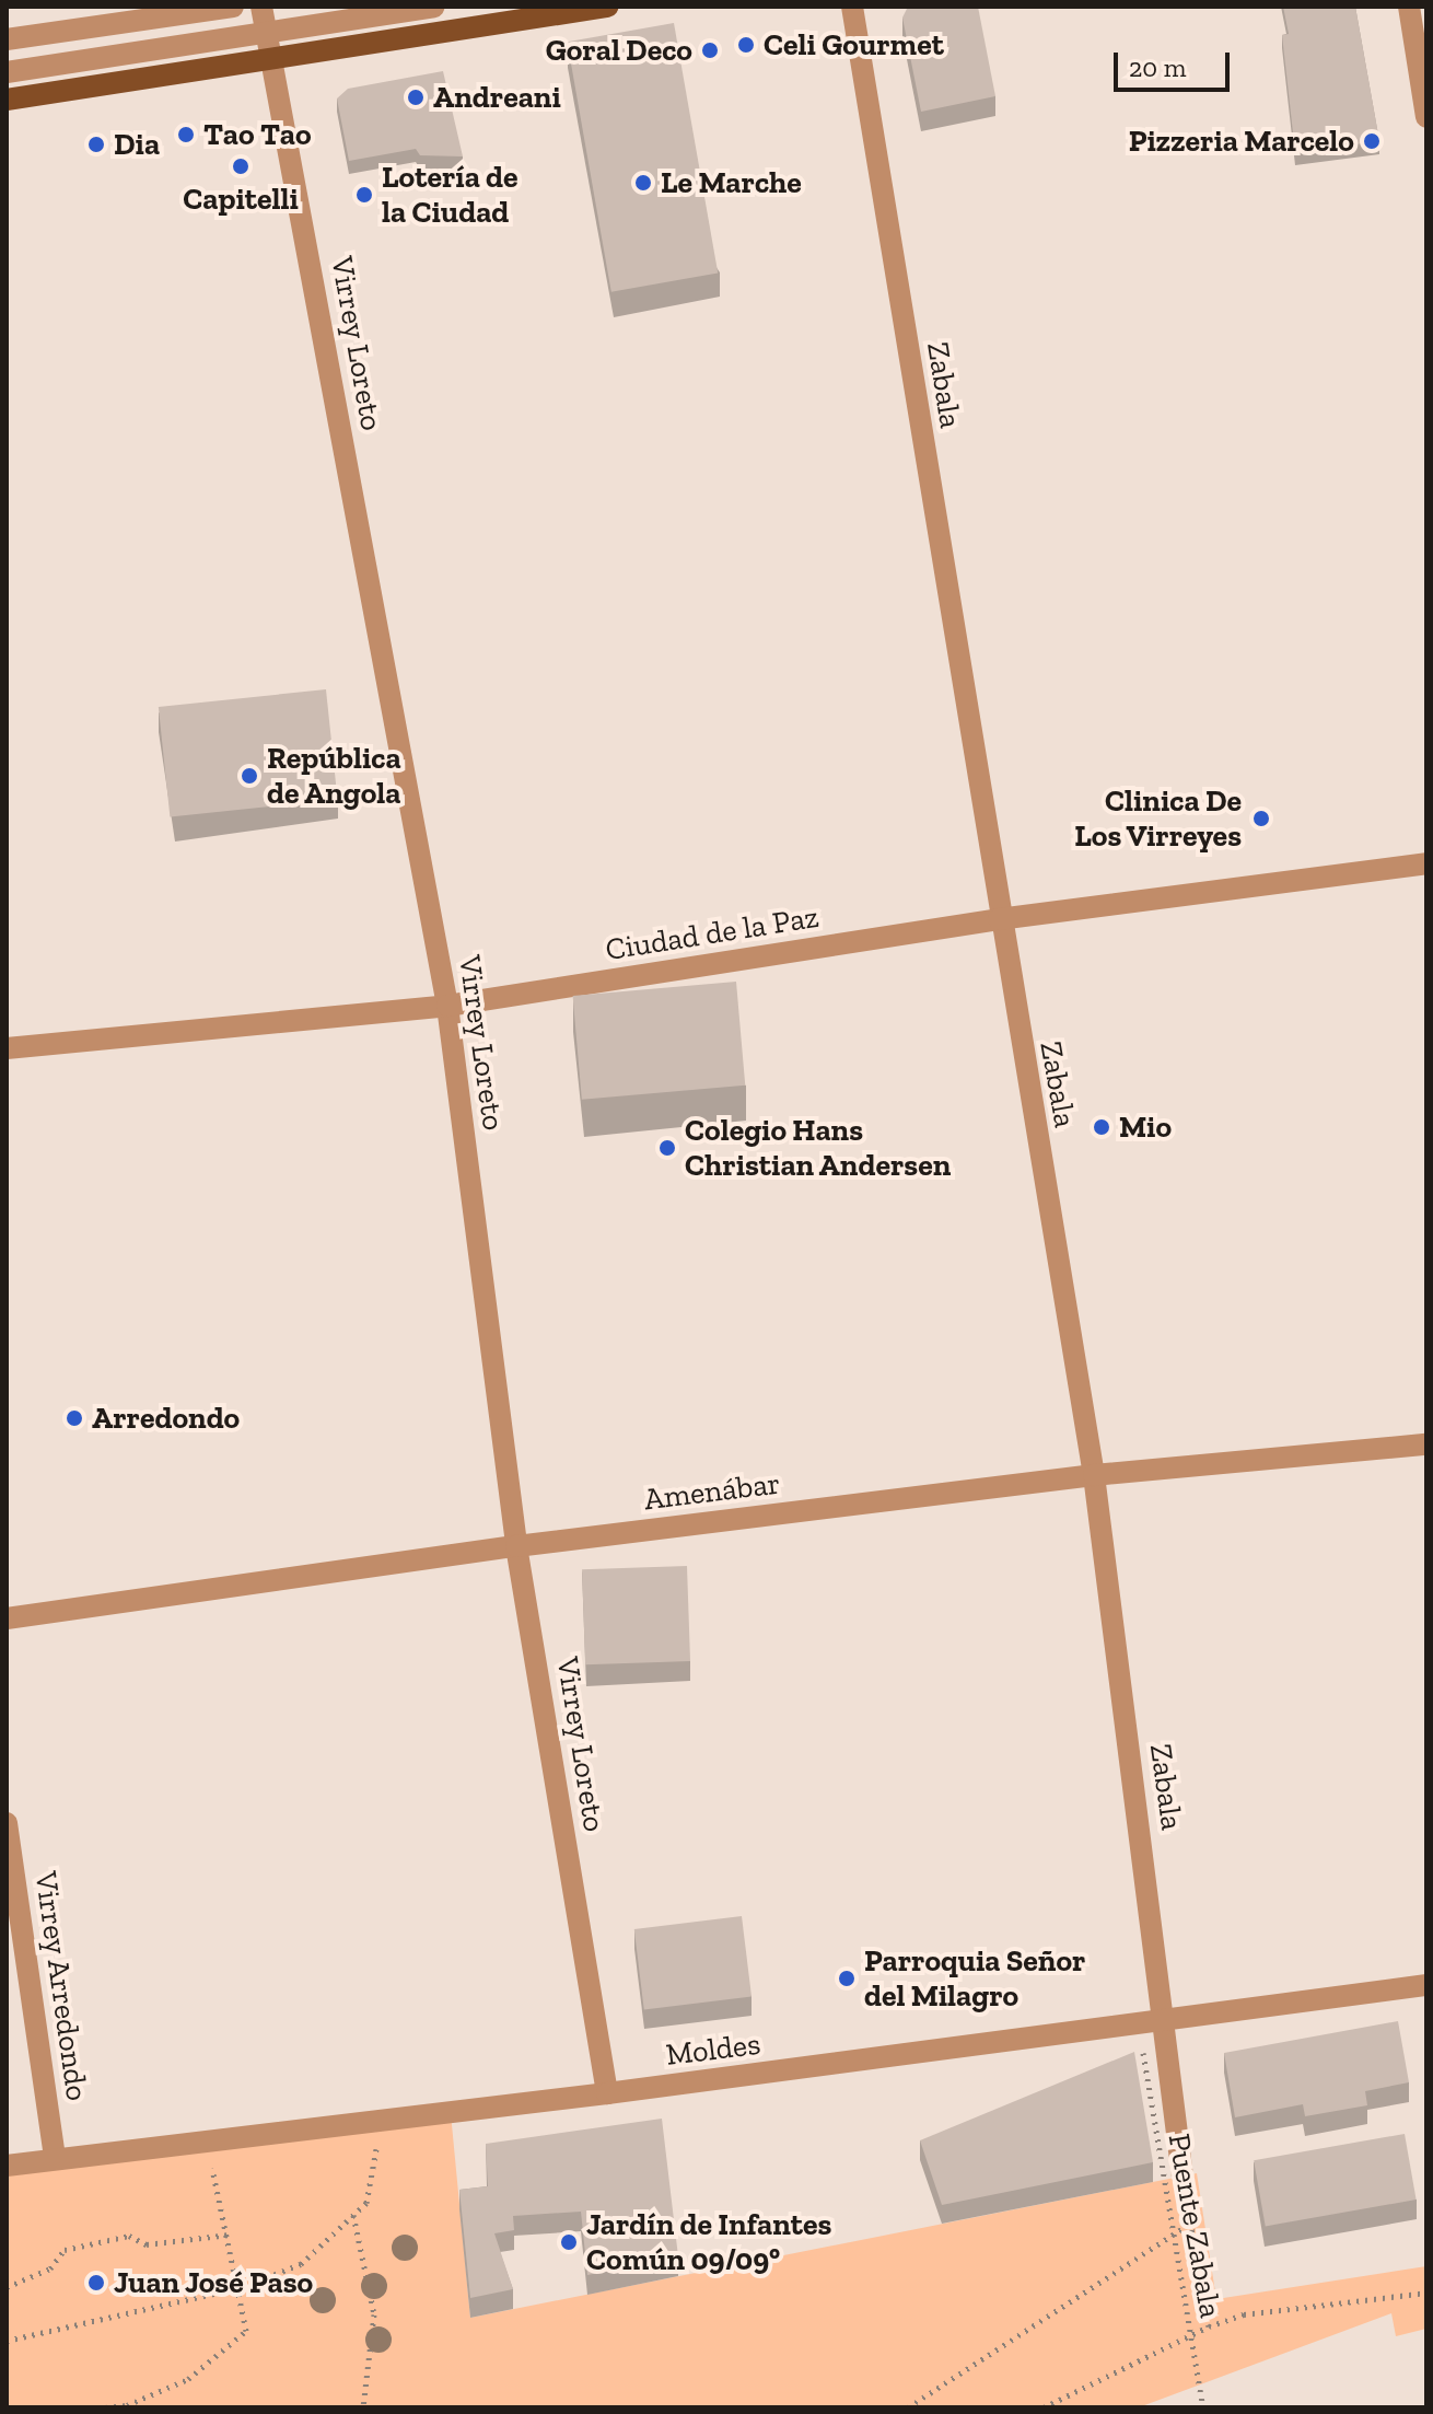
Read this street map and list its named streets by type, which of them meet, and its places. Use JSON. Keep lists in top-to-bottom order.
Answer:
{
  "streets": {
    "street": [
      "Virrey Loreto",
      "Zabala",
      "Ciudad de la Paz",
      "Amenábar",
      "Virrey Arredondo",
      "Moldes"
    ],
    "path": ["Puente Zabala"]
  },
  "crossings": [
    ["Virrey Loreto", "Ciudad de la Paz"],
    ["Virrey Loreto", "Amenábar"],
    ["Virrey Loreto", "Moldes"],
    ["Zabala", "Ciudad de la Paz"],
    ["Zabala", "Amenábar"],
    ["Zabala", "Moldes"],
    ["Virrey Arredondo", "Moldes"]
  ],
  "places": [
    "Celi Gourmet",
    "Goral Deco",
    "Andreani",
    "Tao Tao",
    "Pizzeria Marcelo",
    "Dia",
    "Capitelli",
    "Le Marche",
    "Lotería de la Ciudad",
    "República de Angola",
    "Clinica De Los Virreyes",
    "Mio",
    "Colegio Hans Christian Andersen",
    "Arredondo",
    "Parroquia Señor del Milagro",
    "Jardín de Infantes Común 09/09°",
    "Juan José Paso"
  ],
  "scale_bar": "20 m"
}
